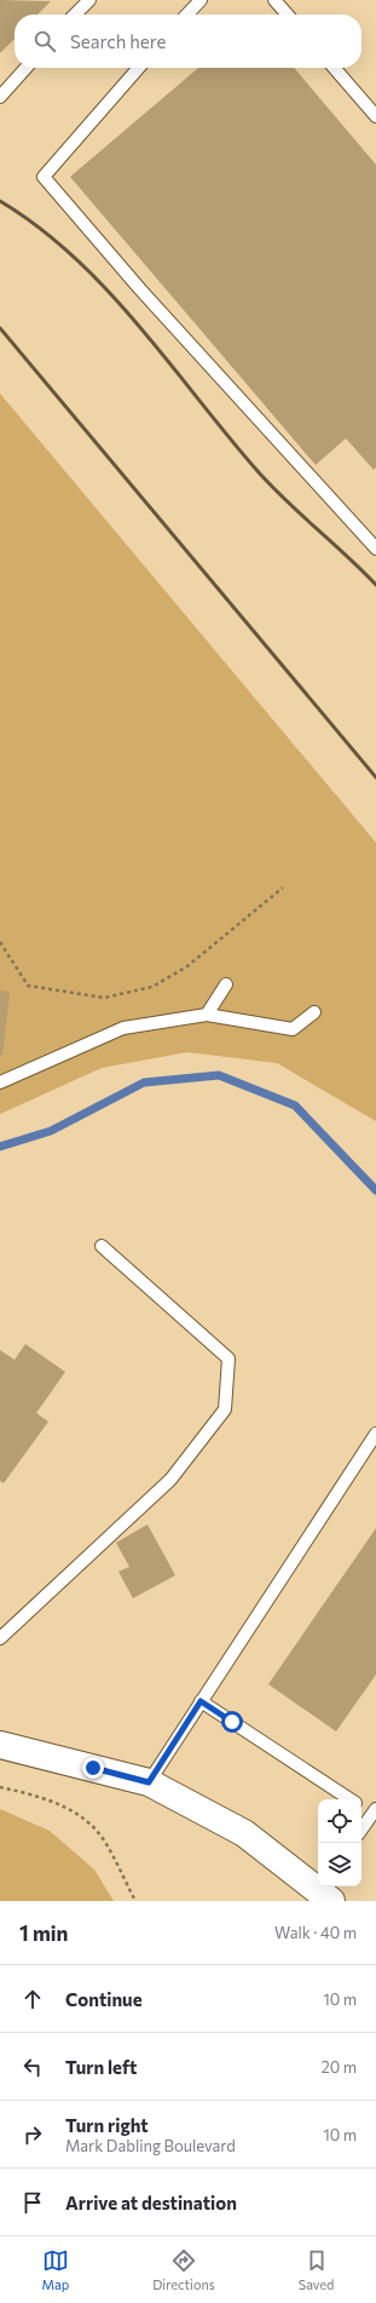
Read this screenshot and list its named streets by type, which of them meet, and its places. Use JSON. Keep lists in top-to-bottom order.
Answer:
{
  "page": {
    "search": "Search here",
    "heading": ["1 min", "Walk · 40 m"],
    "list": [
      ["Continue", "10 m"],
      ["Turn left", "20 m"],
      ["Turn right", "Mark Dabling Boulevard", "10 m"],
      "Arrive at destination"
    ],
    "nav": ["Map", "Directions", "Saved"]
  }
}
